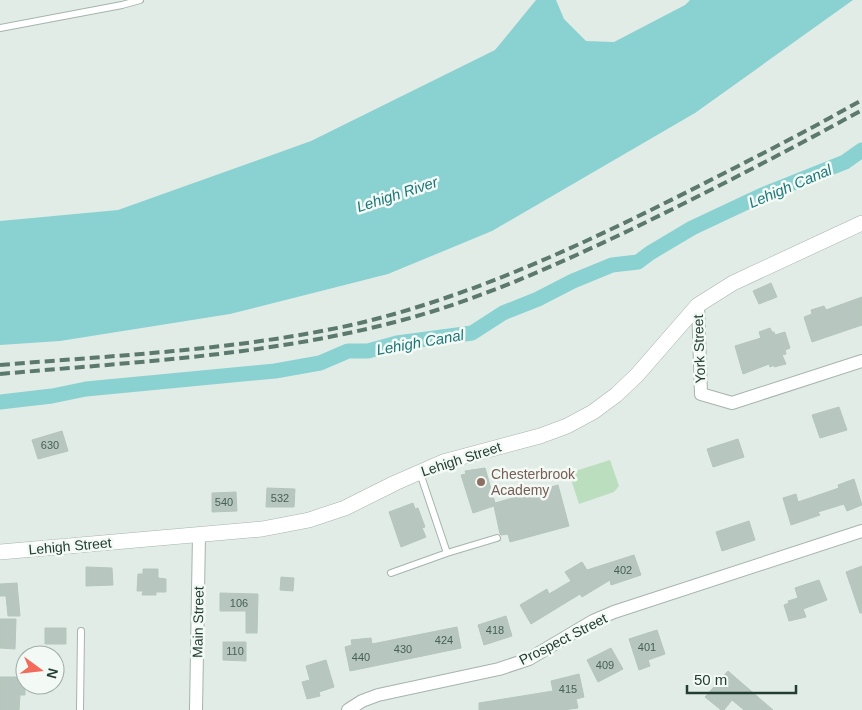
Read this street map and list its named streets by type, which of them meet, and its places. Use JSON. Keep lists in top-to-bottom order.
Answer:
{
  "streets": {
    "street": [
      "York Street",
      "Lehigh Street",
      "Main Street",
      "Prospect Street"
    ]
  },
  "crossings": [
    ["York Street", "Lehigh Street"],
    ["Lehigh Street", "Main Street"]
  ],
  "water": ["Lehigh Canal", "Lehigh River"],
  "places": ["Chesterbrook Academy"],
  "house_numbers": [
    "630",
    "532",
    "540",
    "402",
    "106",
    "418",
    "424",
    "401",
    "430",
    "110",
    "440",
    "409",
    "415"
  ],
  "scale_bar": "50 m",
  "north": "right"
}
